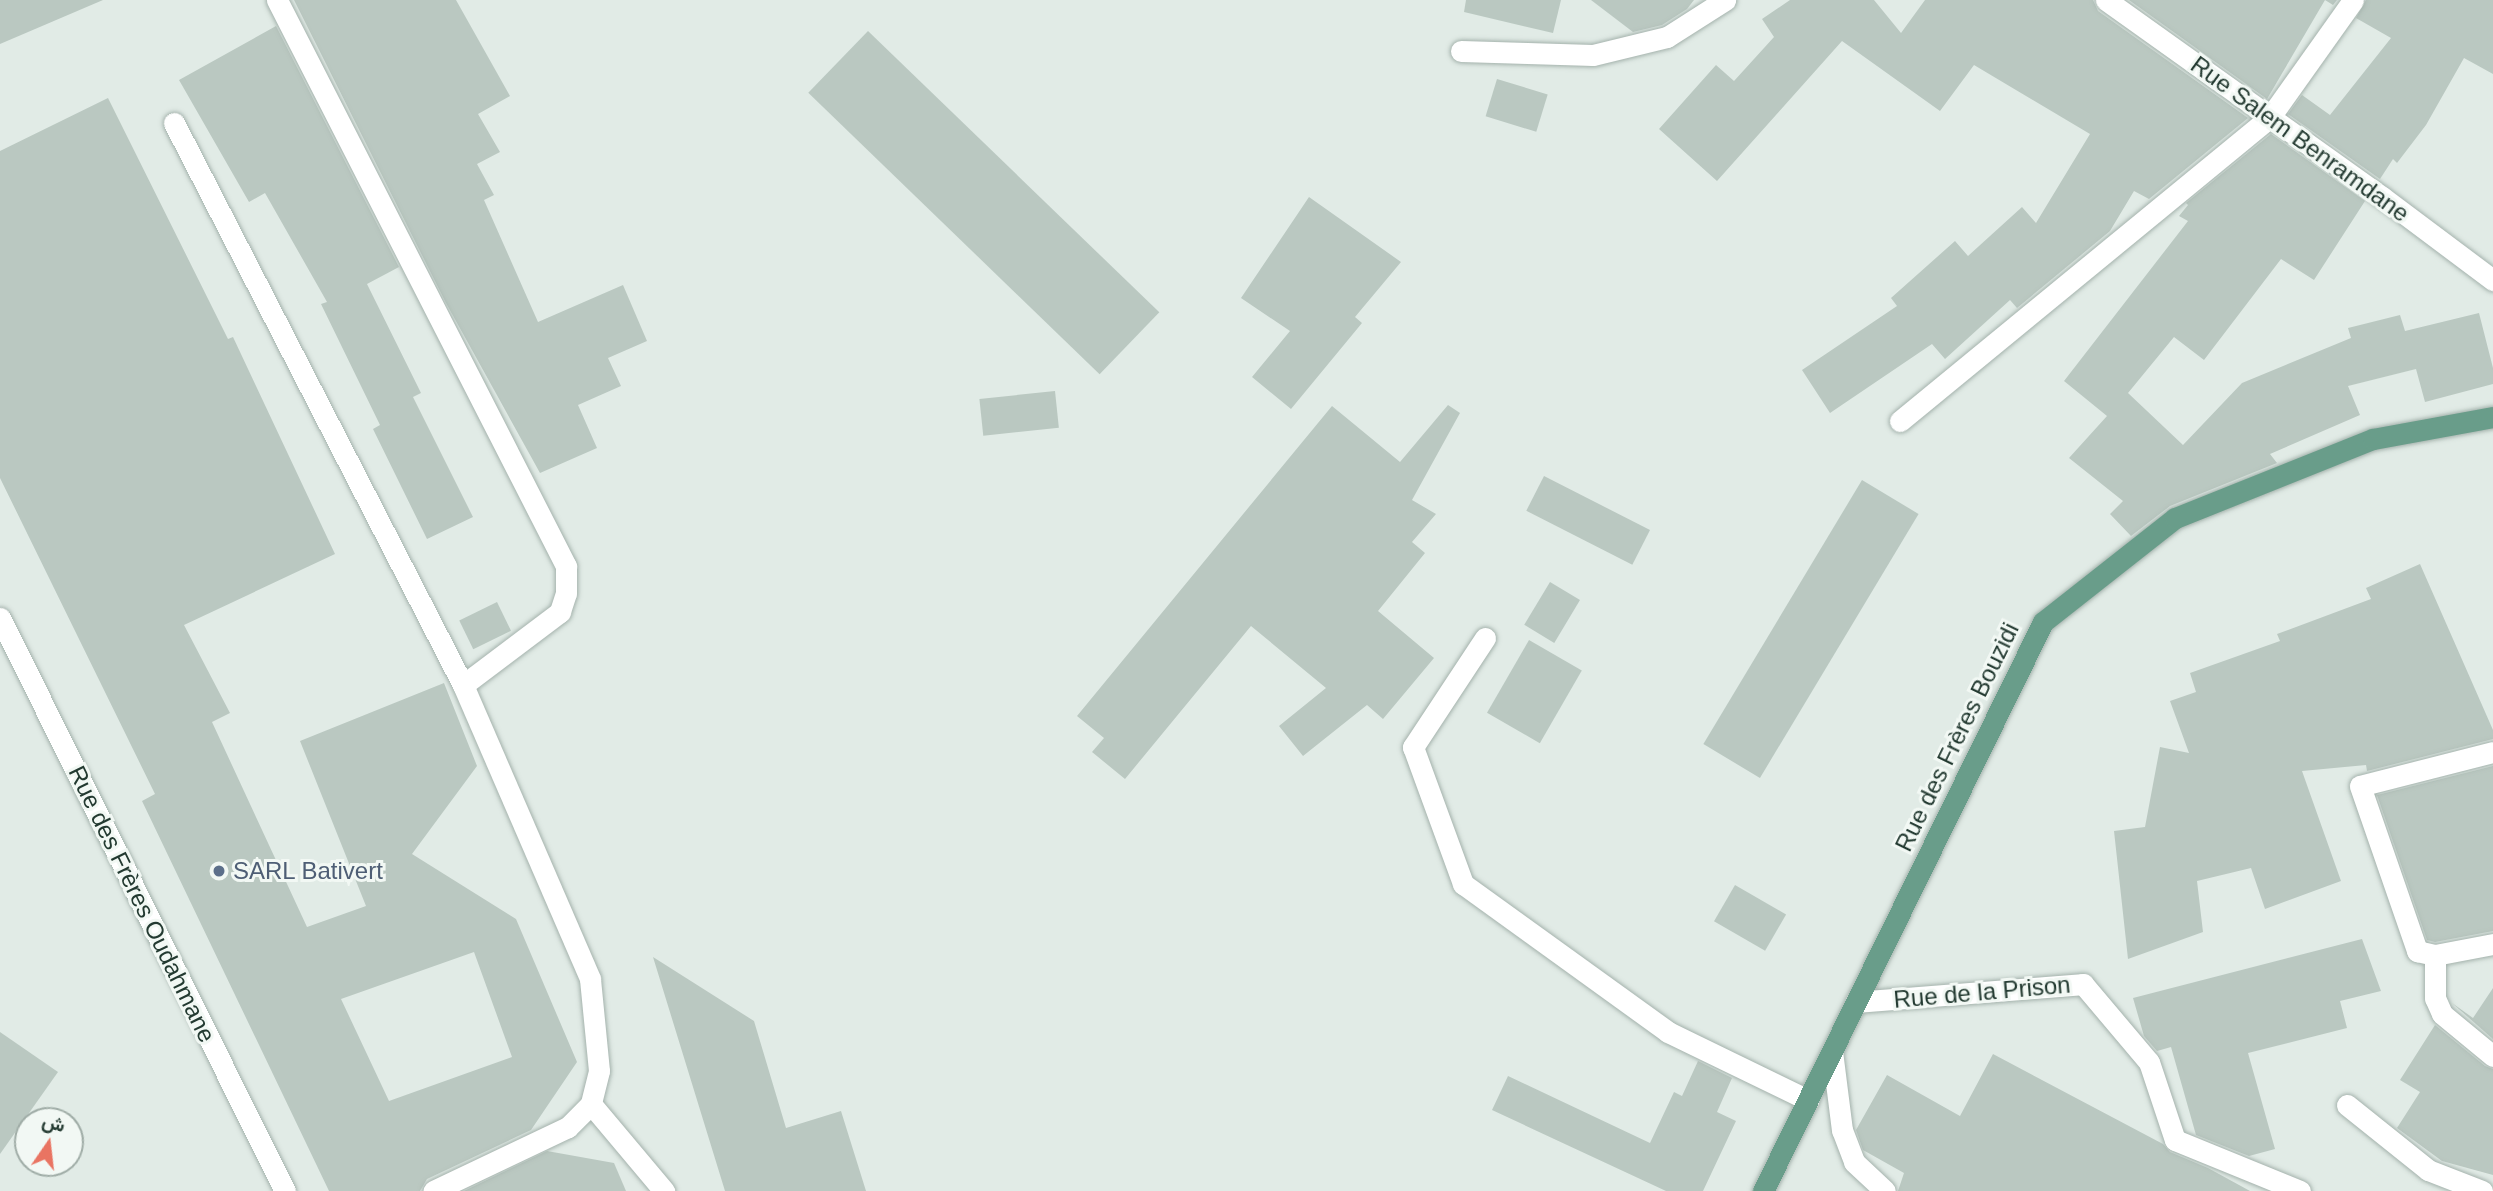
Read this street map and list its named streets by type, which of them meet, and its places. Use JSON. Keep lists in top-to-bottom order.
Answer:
{
  "streets": {
    "main road": ["Rue des Frères Bouzidi"],
    "street": ["Rue Salem Benramdane", "Rue des Frères Oudahmane", "Rue de la Prison"]
  },
  "crossings": [
    ["Rue des Frères Bouzidi", "Rue de la Prison"]
  ],
  "places": ["SARL Bativert"],
  "north": "top"
}
